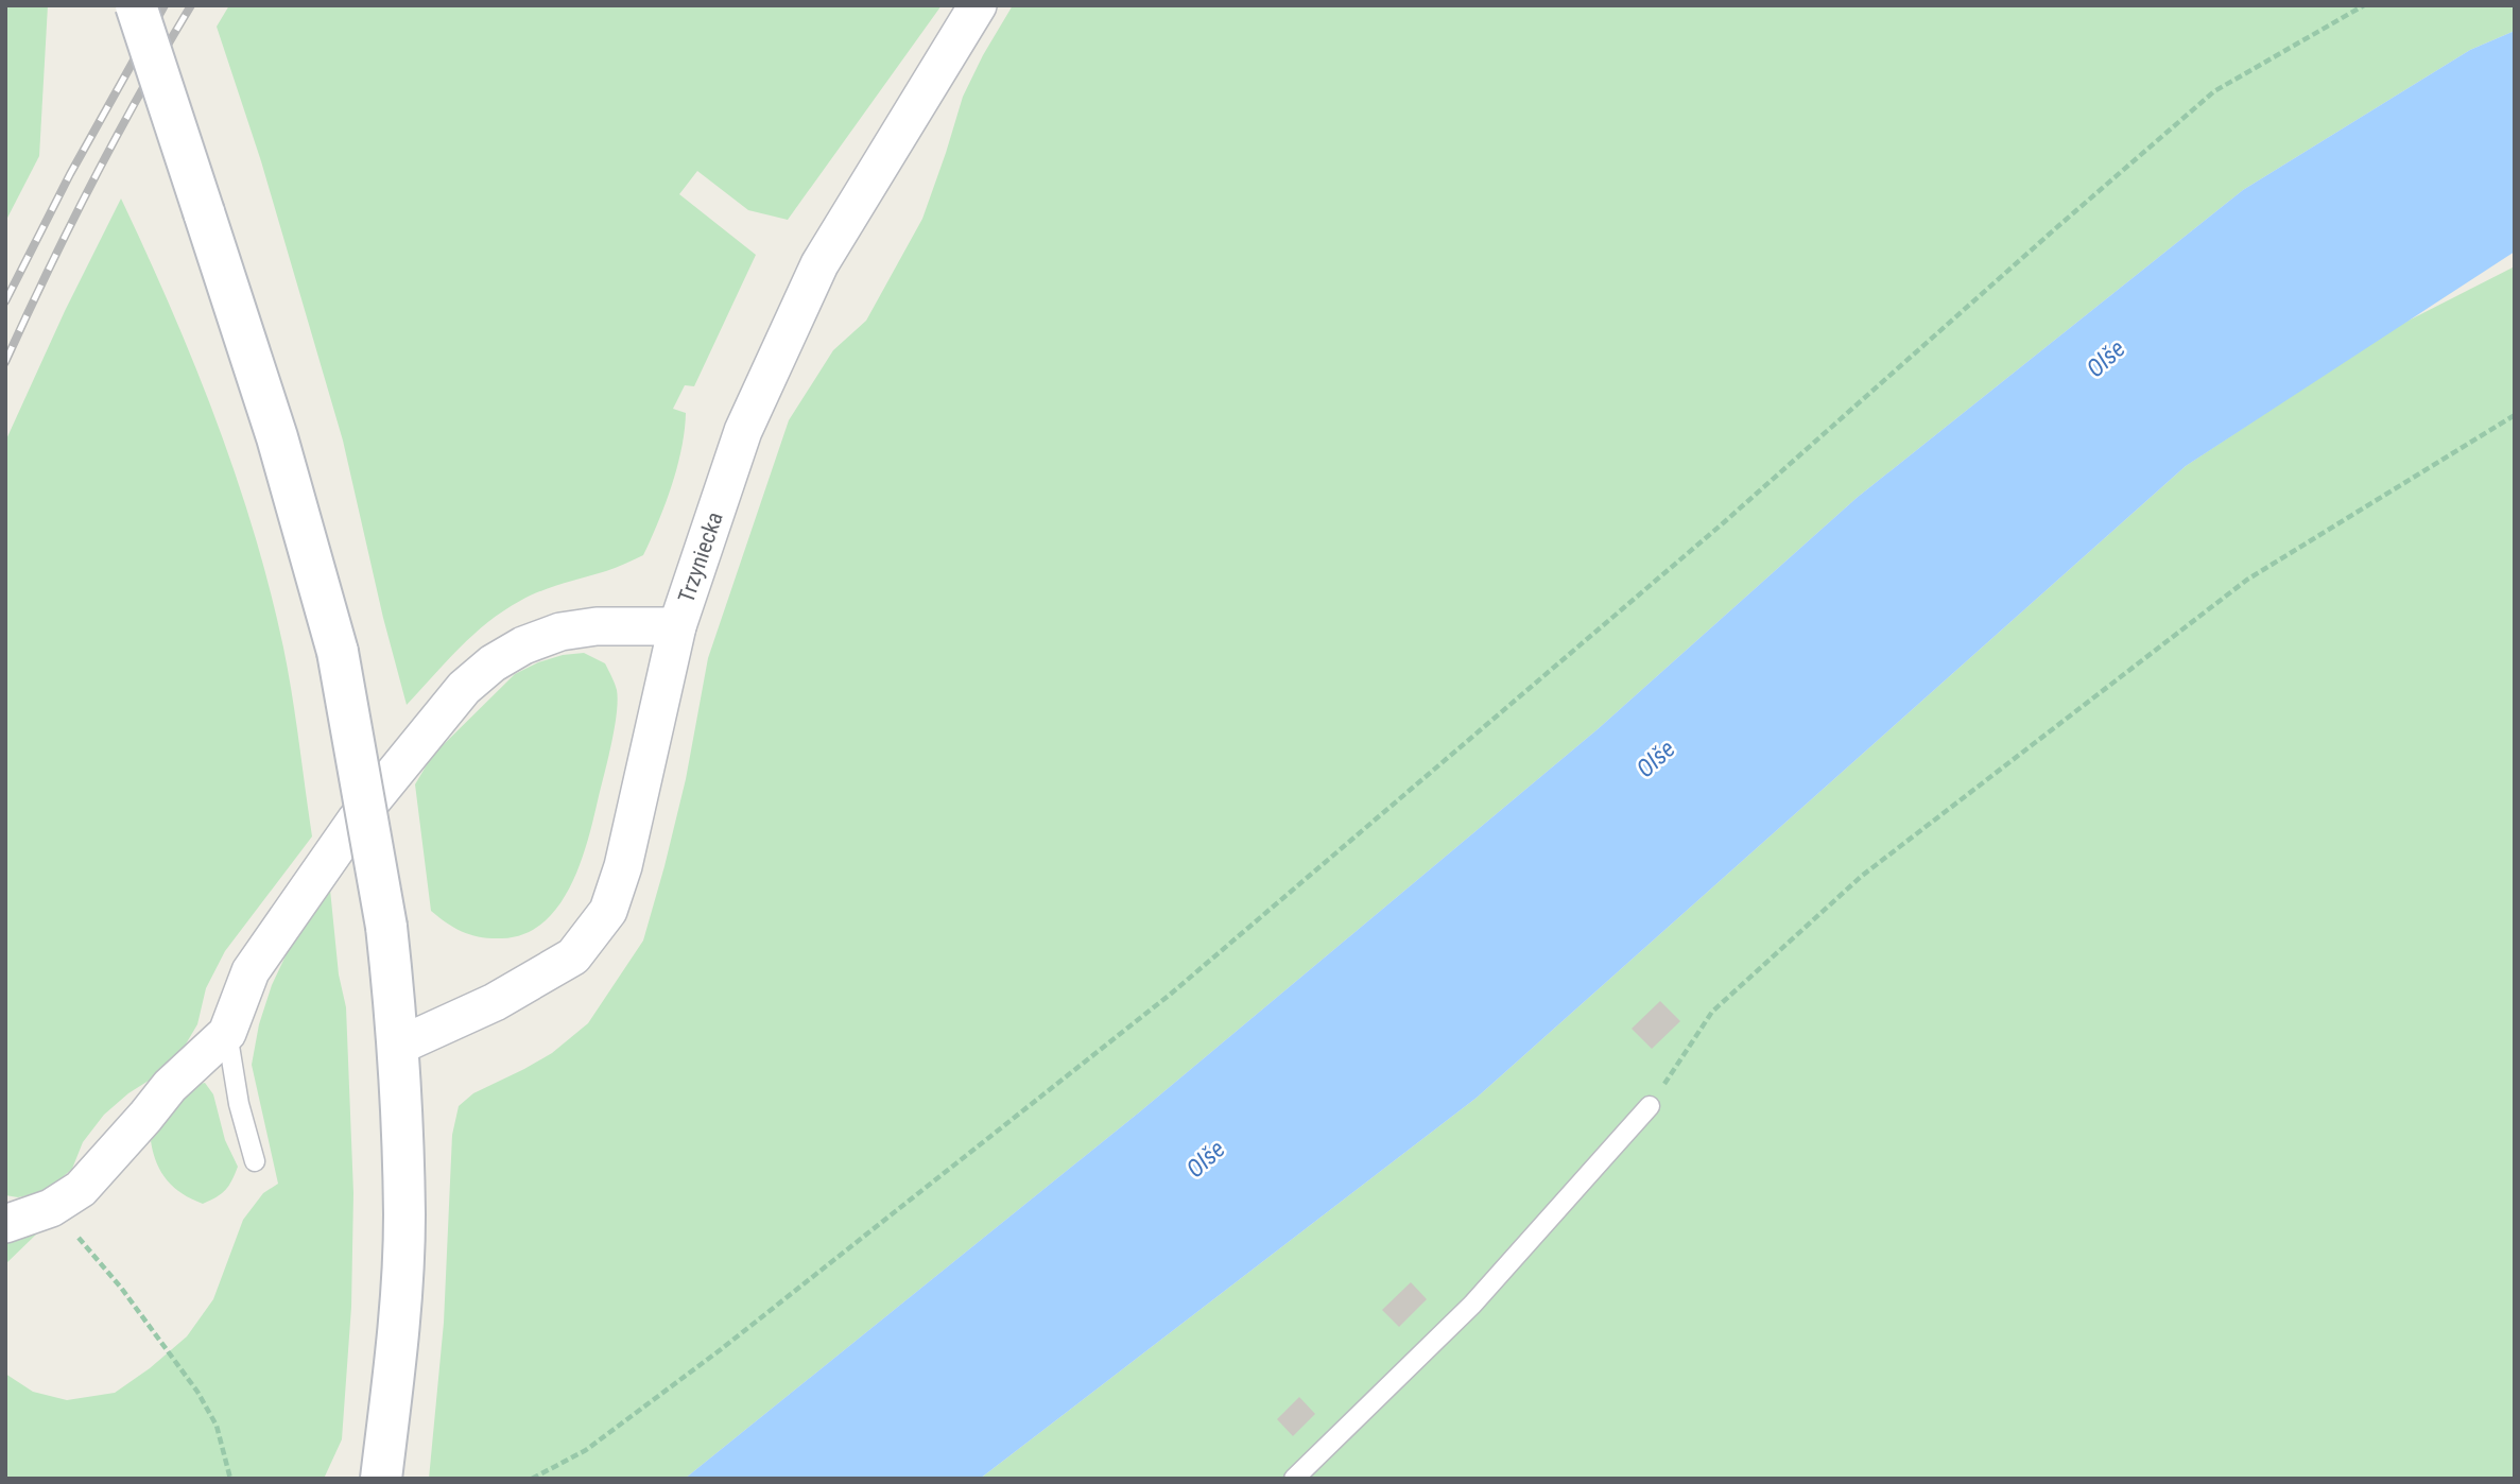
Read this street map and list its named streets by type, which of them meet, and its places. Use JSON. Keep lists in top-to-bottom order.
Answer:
{
  "streets": {
    "street": ["Trzyniecka"]
  },
  "water": ["Olše"]
}
